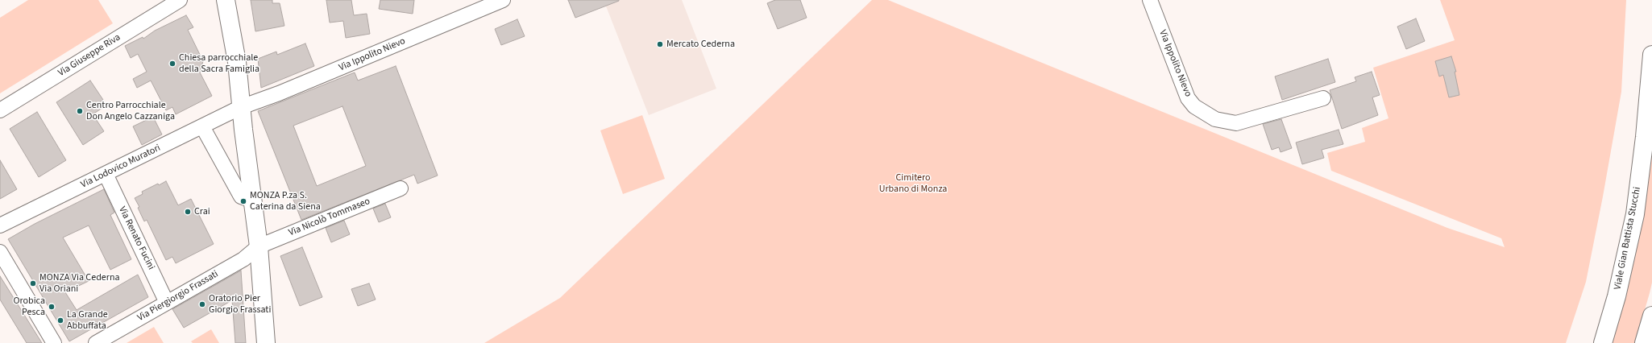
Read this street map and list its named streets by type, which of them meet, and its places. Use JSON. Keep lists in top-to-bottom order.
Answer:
{
  "streets": {
    "street": [
      "Via Ippolito Nievo",
      "Via Giuseppe Riva",
      "Via Lodovico Muratori",
      "Via Nicolò Tommaseo",
      "Via Renato Fucini",
      "Viale Gian Battista Stucchi",
      "Via Piergiorgio Frassati"
    ]
  },
  "crossings": [
    ["Via Ippolito Nievo", "Via Lodovico Muratori"],
    ["Via Lodovico Muratori", "Via Renato Fucini"],
    ["Via Nicolò Tommaseo", "Via Piergiorgio Frassati"],
    ["Via Renato Fucini", "Via Piergiorgio Frassati"]
  ],
  "parks": ["Cimitero Urbano di Monza"],
  "places": [
    "Mercato Cederna",
    "Chiesa parrocchiale della Sacra Famiglia",
    "Centro Parrocchiale Don Angelo Cazzaniga",
    "MONZA P.za S. Caterina da Siena",
    "Crai",
    "MONZA Via Cederna Via Oriani",
    "Oratorio Pier Giorgio Frassati",
    "Orobica Pesca",
    "La Grande Abbuffata"
  ]
}
